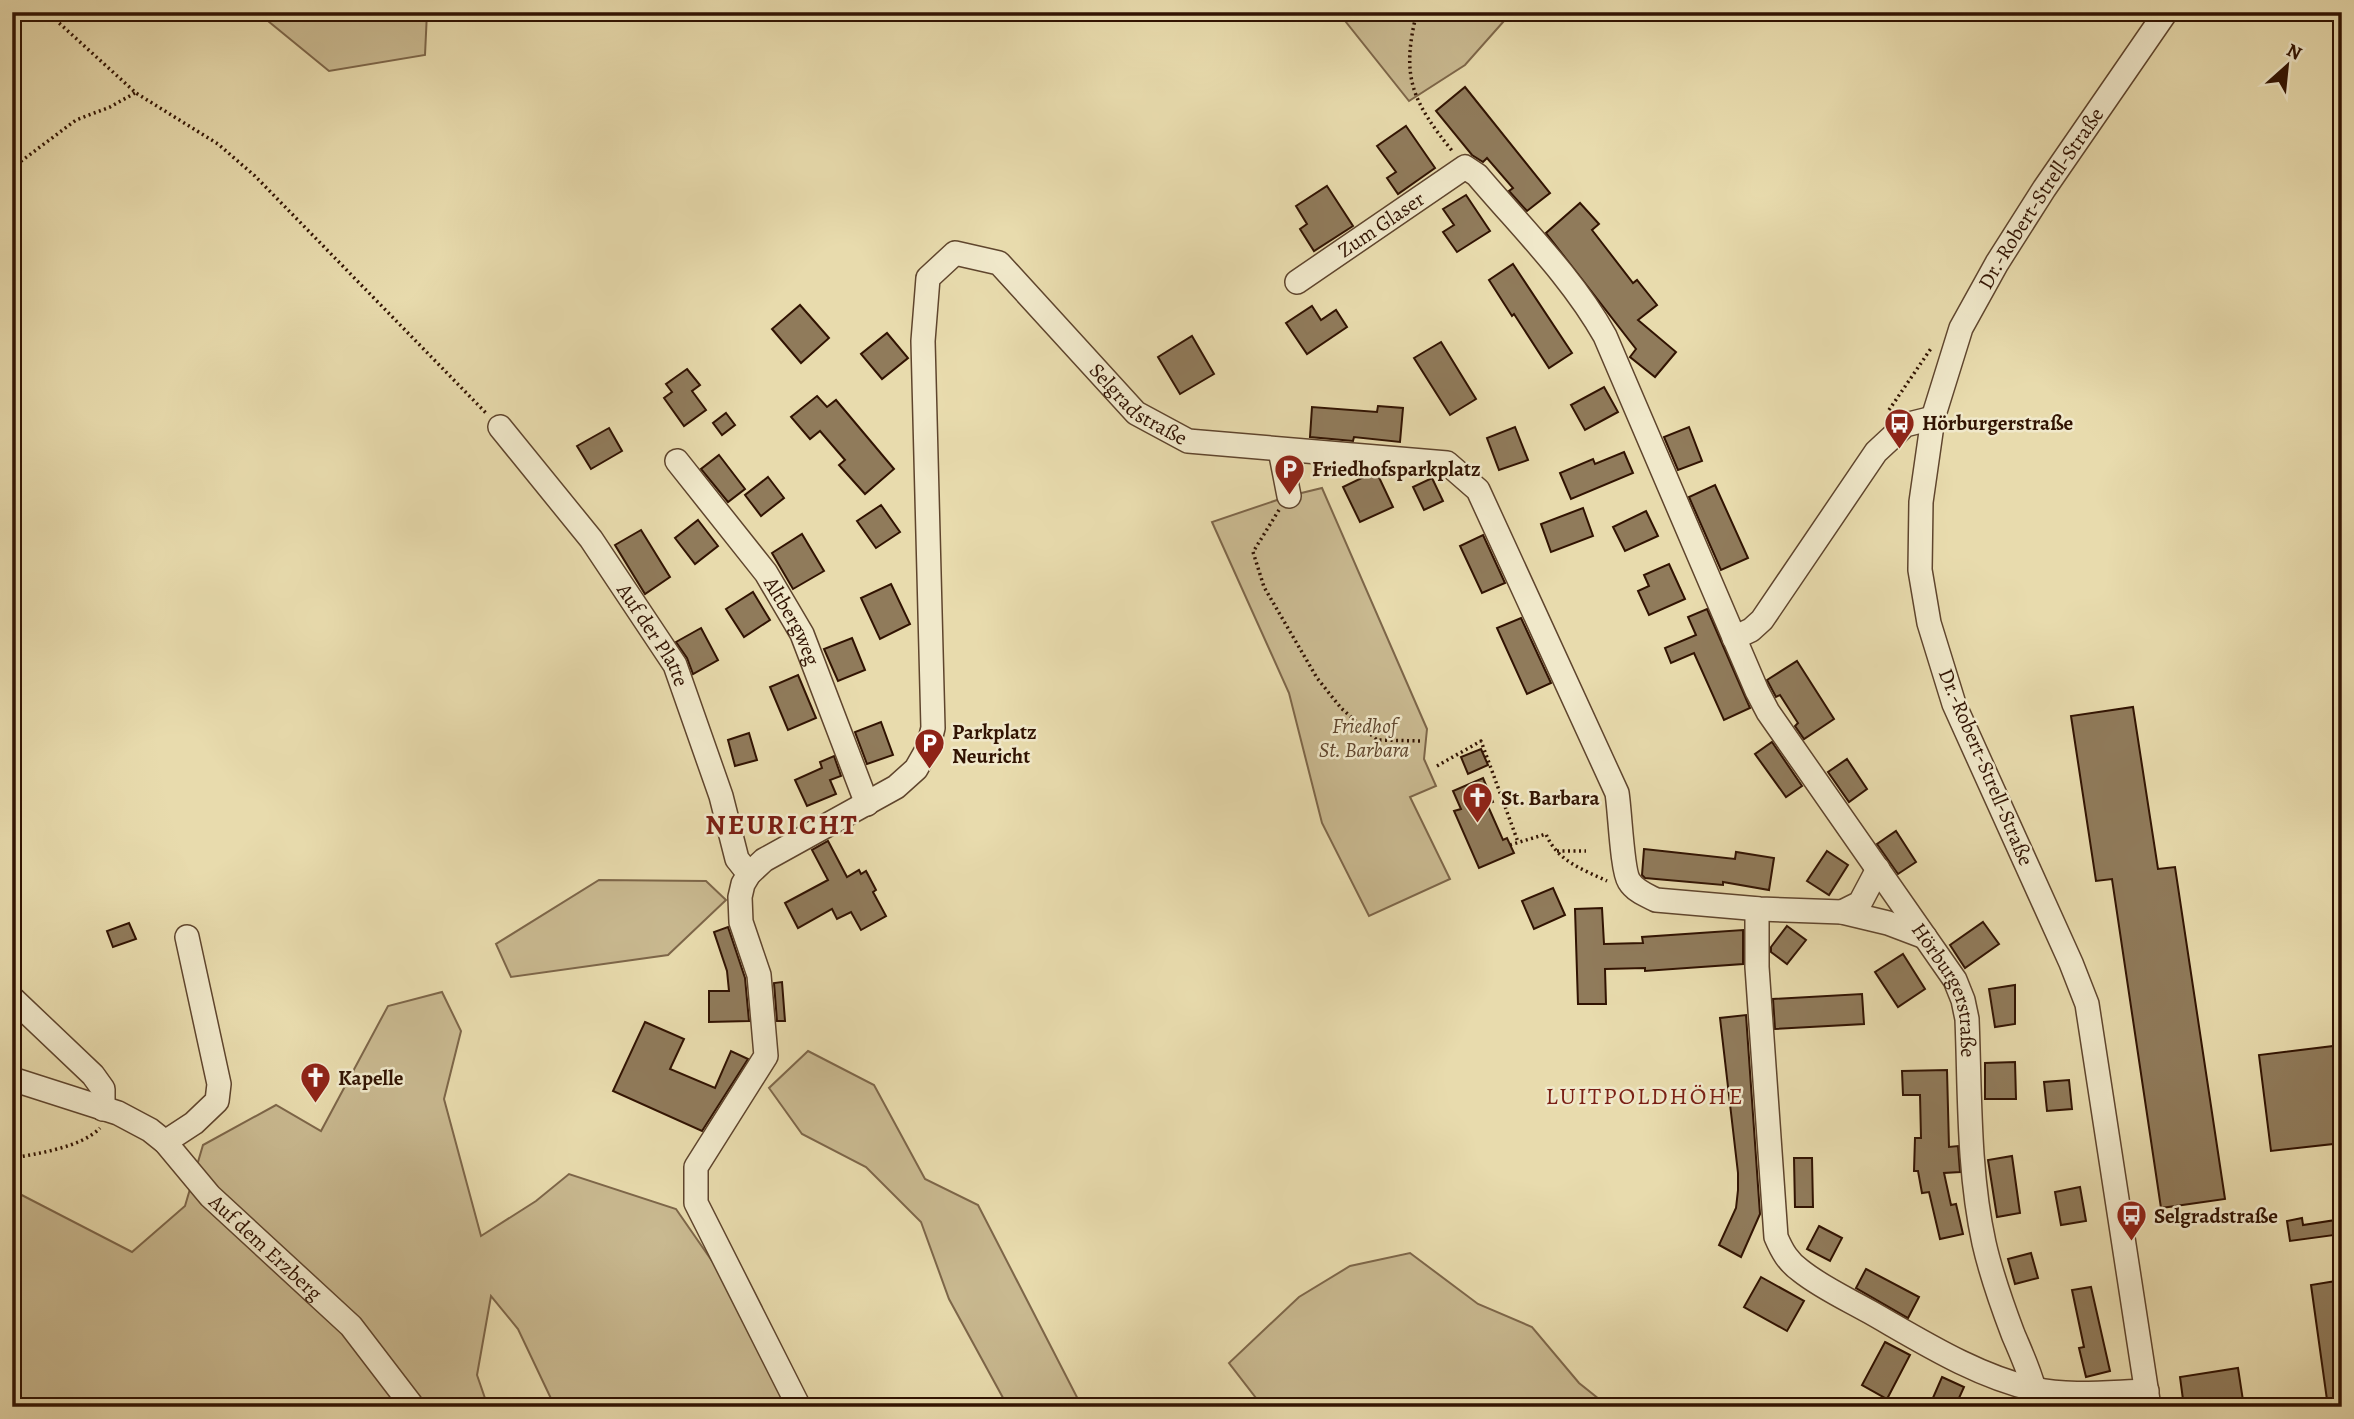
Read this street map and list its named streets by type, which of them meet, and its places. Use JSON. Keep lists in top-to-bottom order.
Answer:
{
  "streets": {
    "street": [
      "Dr.-Robert-Strell-Straße",
      "Zum Glaser",
      "Selgradstraße",
      "Altbergweg",
      "Auf der Platte",
      "Hörburgerstraße",
      "Auf dem Erzberg"
    ]
  },
  "crossings": [
    ["Zum Glaser", "Hörburgerstraße"],
    ["Selgradstraße", "Altbergweg"],
    ["Selgradstraße", "Hörburgerstraße"]
  ],
  "districts": ["NEURICHT", "LUITPOLDHÖHE"],
  "parks": ["Friedhof St. Barbara"],
  "places": {
    "bus stop": ["Hörburgerstraße", "Selgradstraße"],
    "parking": ["Friedhofsparkplatz", "Parkplatz Neuricht"],
    "church": ["St. Barbara", "Kapelle"]
  },
  "north": "top right"
}
